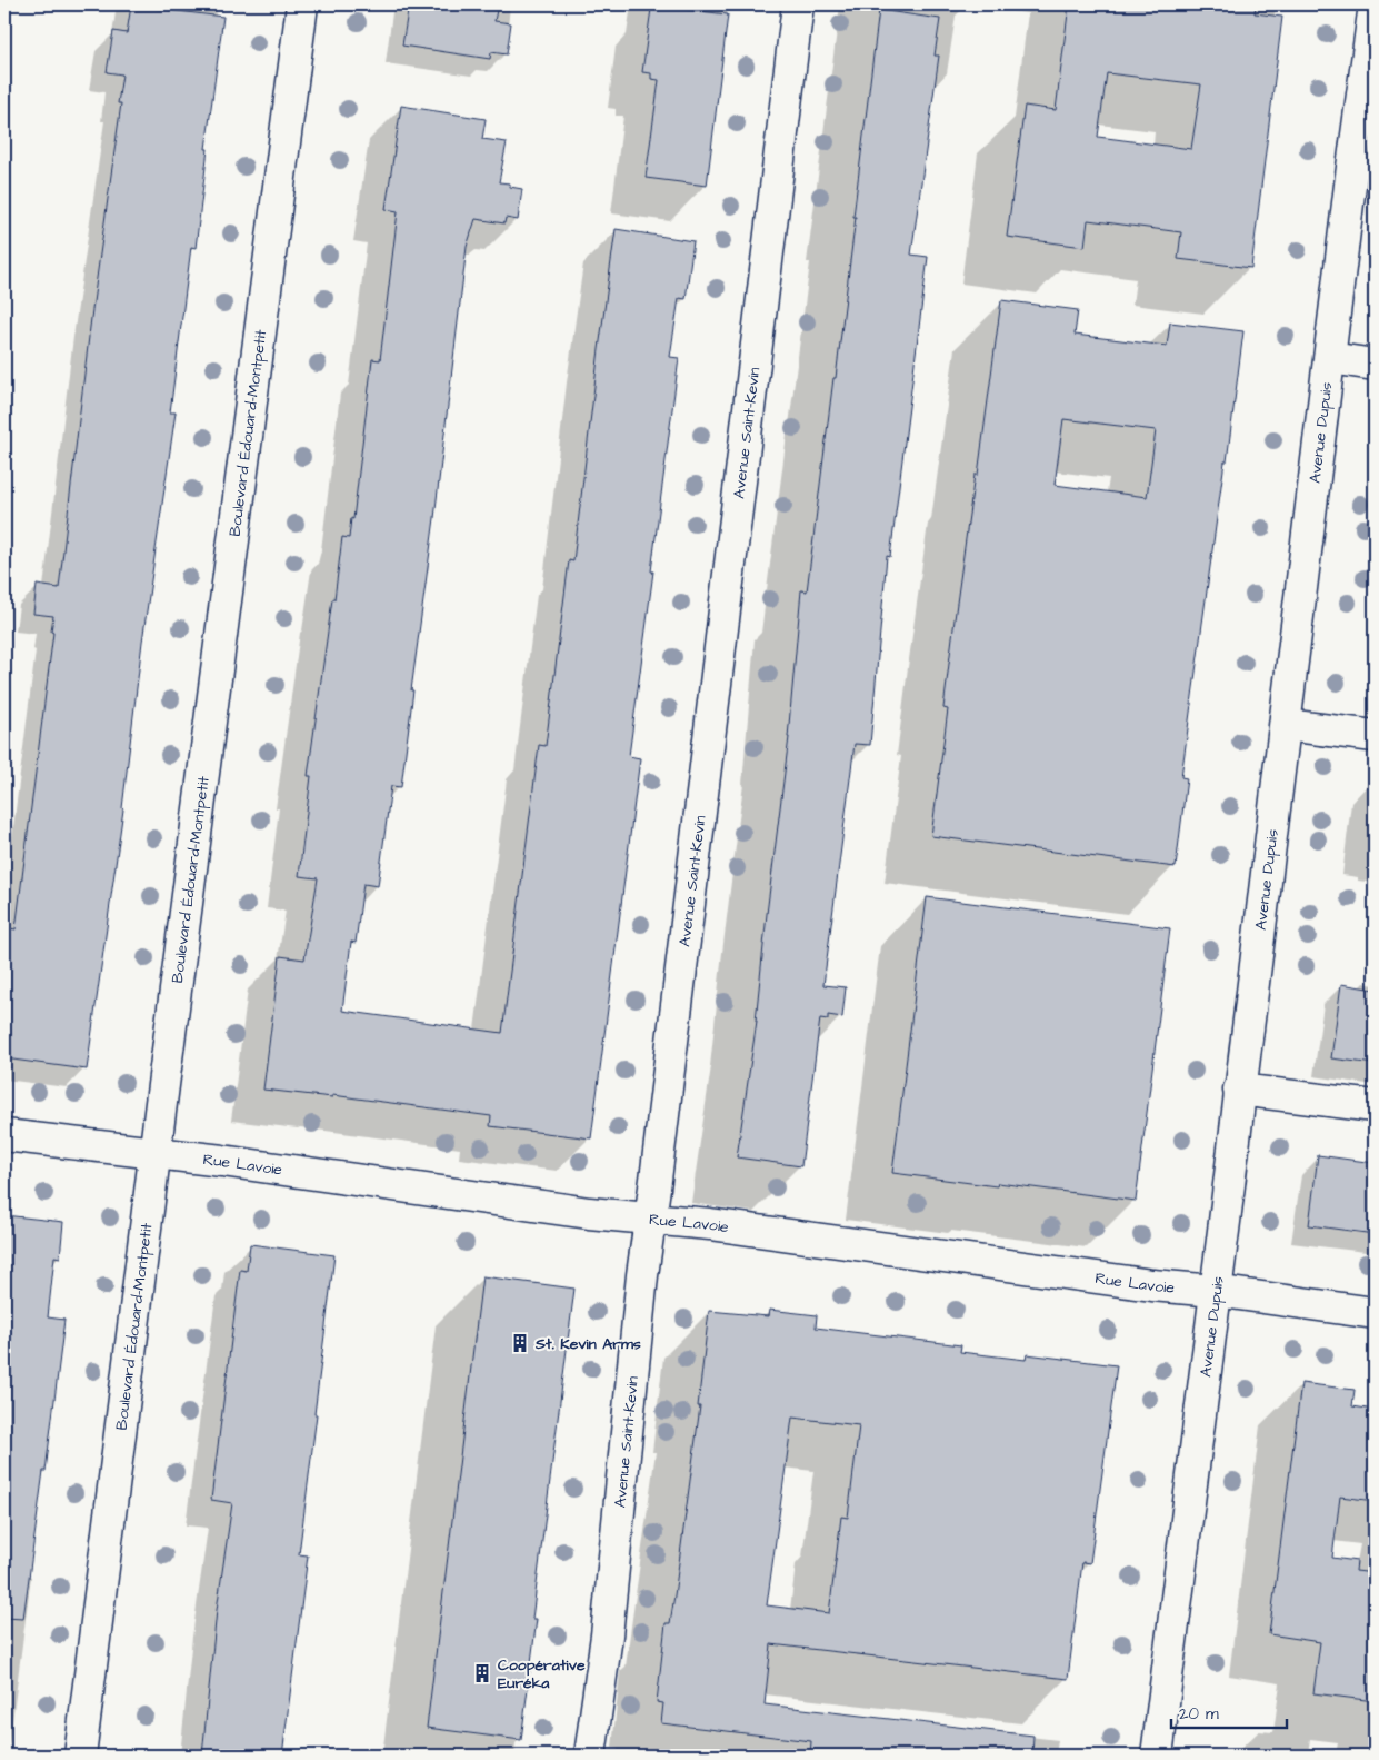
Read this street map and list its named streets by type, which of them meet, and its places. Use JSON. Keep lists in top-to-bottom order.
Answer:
{
  "streets": {
    "street": [
      "Avenue Saint-Kevin",
      "Boulevard Édouard-Montpetit",
      "Avenue Dupuis",
      "Rue Lavoie"
    ]
  },
  "crossings": [
    ["Avenue Saint-Kevin", "Rue Lavoie"],
    ["Boulevard Édouard-Montpetit", "Rue Lavoie"],
    ["Avenue Dupuis", "Rue Lavoie"]
  ],
  "places": {
    "building": ["St. Kevin Arms", "Coopérative Euréka"]
  },
  "scale_bar": "20 m"
}
